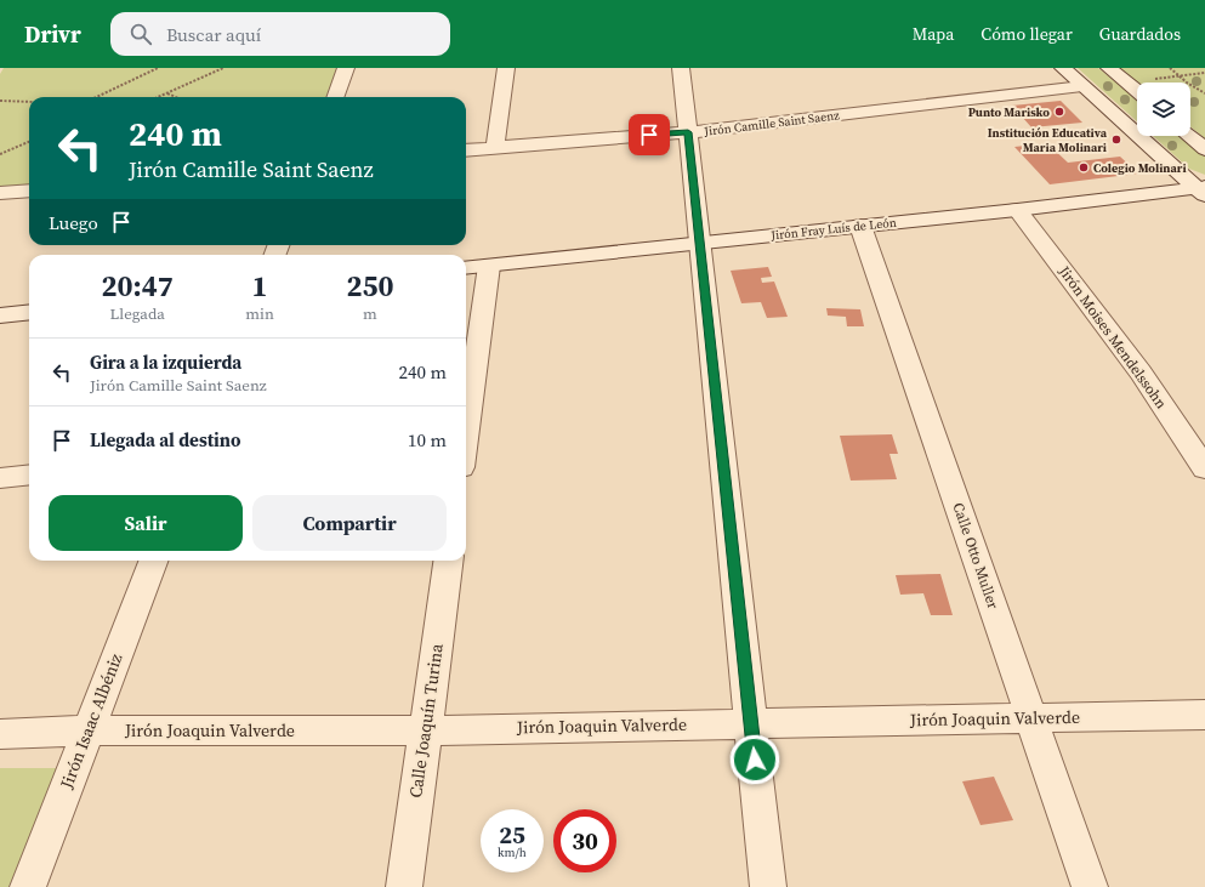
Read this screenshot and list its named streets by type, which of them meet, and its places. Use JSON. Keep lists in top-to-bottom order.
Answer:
{
  "streets": {
    "street": [
      "Jirón Camille Saint Saenz",
      "Jirón Fray Luís de León",
      "Jirón Moises Mendelssohn",
      "Calle Otto Muller",
      "Jirón Joaquin Valverde",
      "Jirón Isaac Albéniz",
      "Calle Joaquín Turina"
    ]
  },
  "crossings": [
    ["Jirón Fray Luís de León", "Jirón Moises Mendelssohn"],
    ["Jirón Fray Luís de León", "Calle Otto Muller"],
    ["Calle Otto Muller", "Jirón Joaquin Valverde"],
    ["Jirón Joaquin Valverde", "Jirón Isaac Albéniz"],
    ["Jirón Joaquin Valverde", "Calle Joaquín Turina"]
  ],
  "places": ["Punto Marisko", "Institución Educativa Maria Molinari", "Colegio Molinari"],
  "page": {
    "header": "Drivr",
    "search": "Buscar aquí",
    "nav": ["Mapa", "Cómo llegar", "Guardados"],
    "turn": ["240 m", "Jirón Camille Saint Saenz"],
    "then": "Luego",
    "eta": [
      "20:47",
      "Llegada",
      "1",
      "min",
      "250",
      "m"
    ],
    "list": [
      {
        "name": "Gira a la izquierda",
        "note": "Jirón Camille Saint Saenz",
        "value": "240 m"
      },
      {
        "name": "Llegada al destino",
        "value": "10 m"
      }
    ],
    "buttons": ["Salir", "Compartir"],
    "speed": "25 km/h",
    "limit": "30"
  }
}
